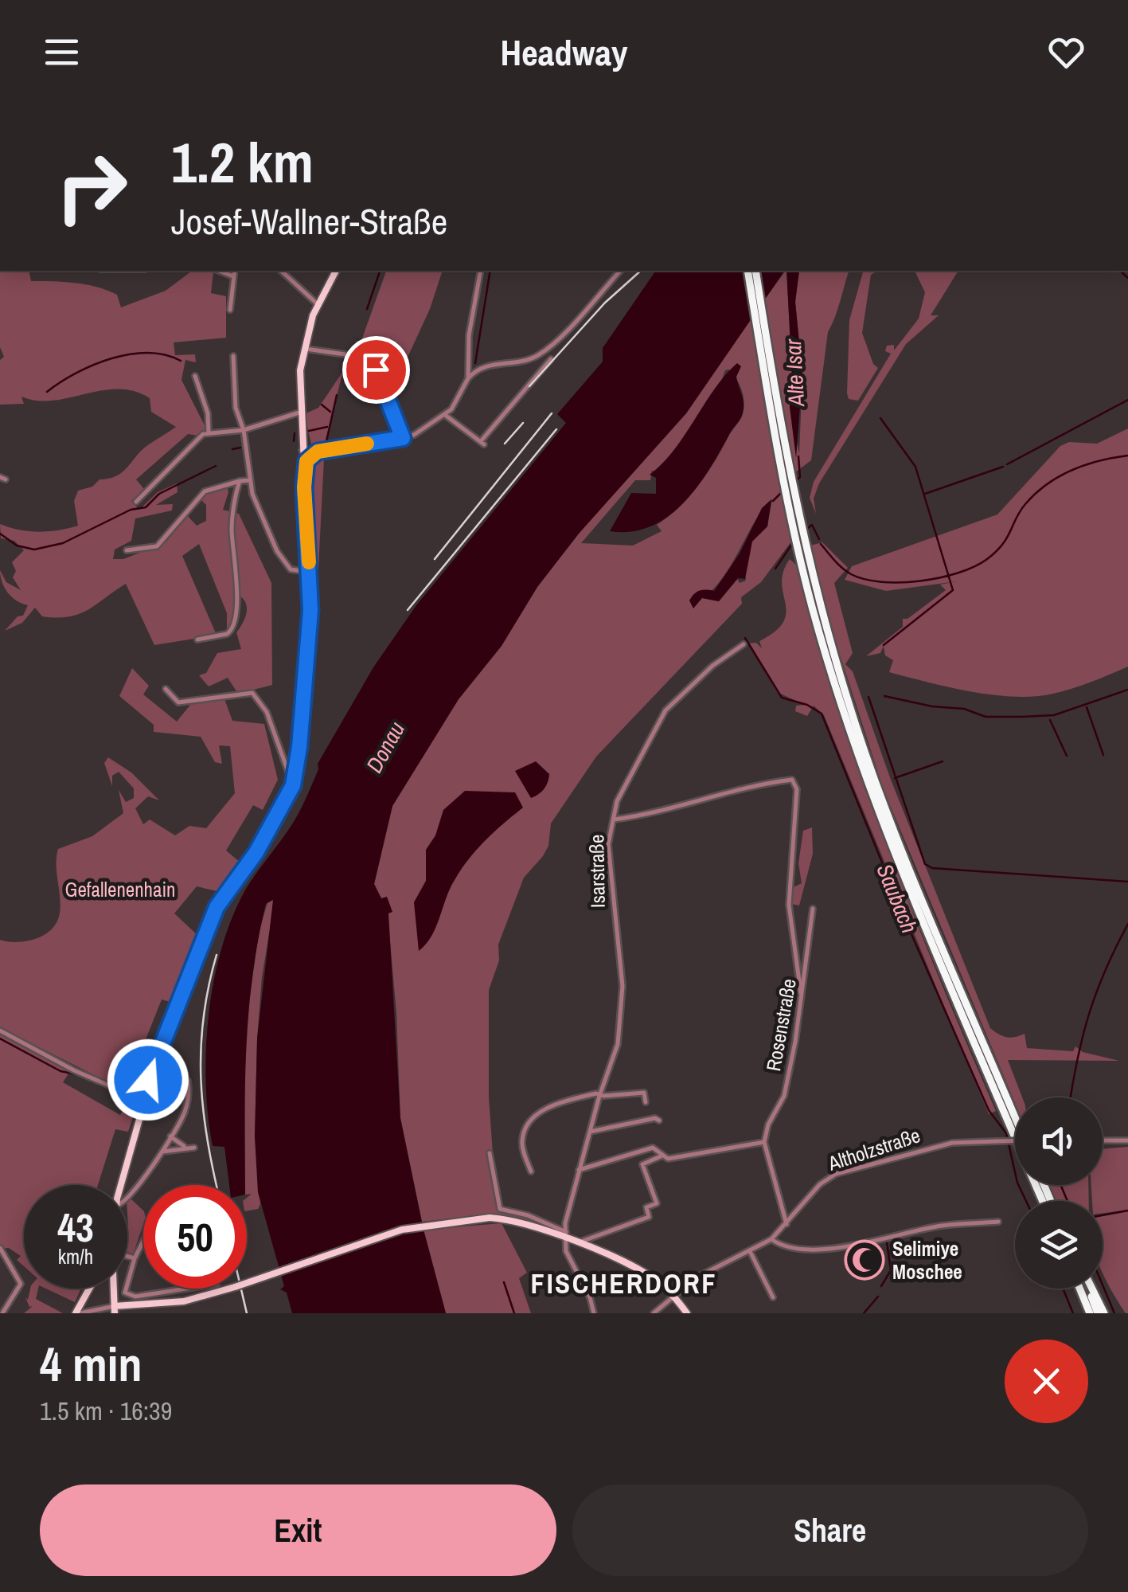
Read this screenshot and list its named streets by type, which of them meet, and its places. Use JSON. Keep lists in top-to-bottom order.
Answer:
{
  "streets": {
    "street": ["Isarstraße", "Rosenstraße", "Altholzstraße"]
  },
  "districts": ["FISCHERDORF"],
  "water": ["Alte Isar", "Donau", "Saubach"],
  "parks": ["Gefallenenhain"],
  "places": {
    "mosque": ["Selimiye Moschee"]
  },
  "page": {
    "header": "Headway",
    "turn": ["1.2 km", "Josef-Wallner-Straße"],
    "speed": "43 km/h",
    "limit": "50",
    "heading": ["4 min", "1.5 km · 16:39"],
    "buttons": ["Exit", "Share"]
  }
}
